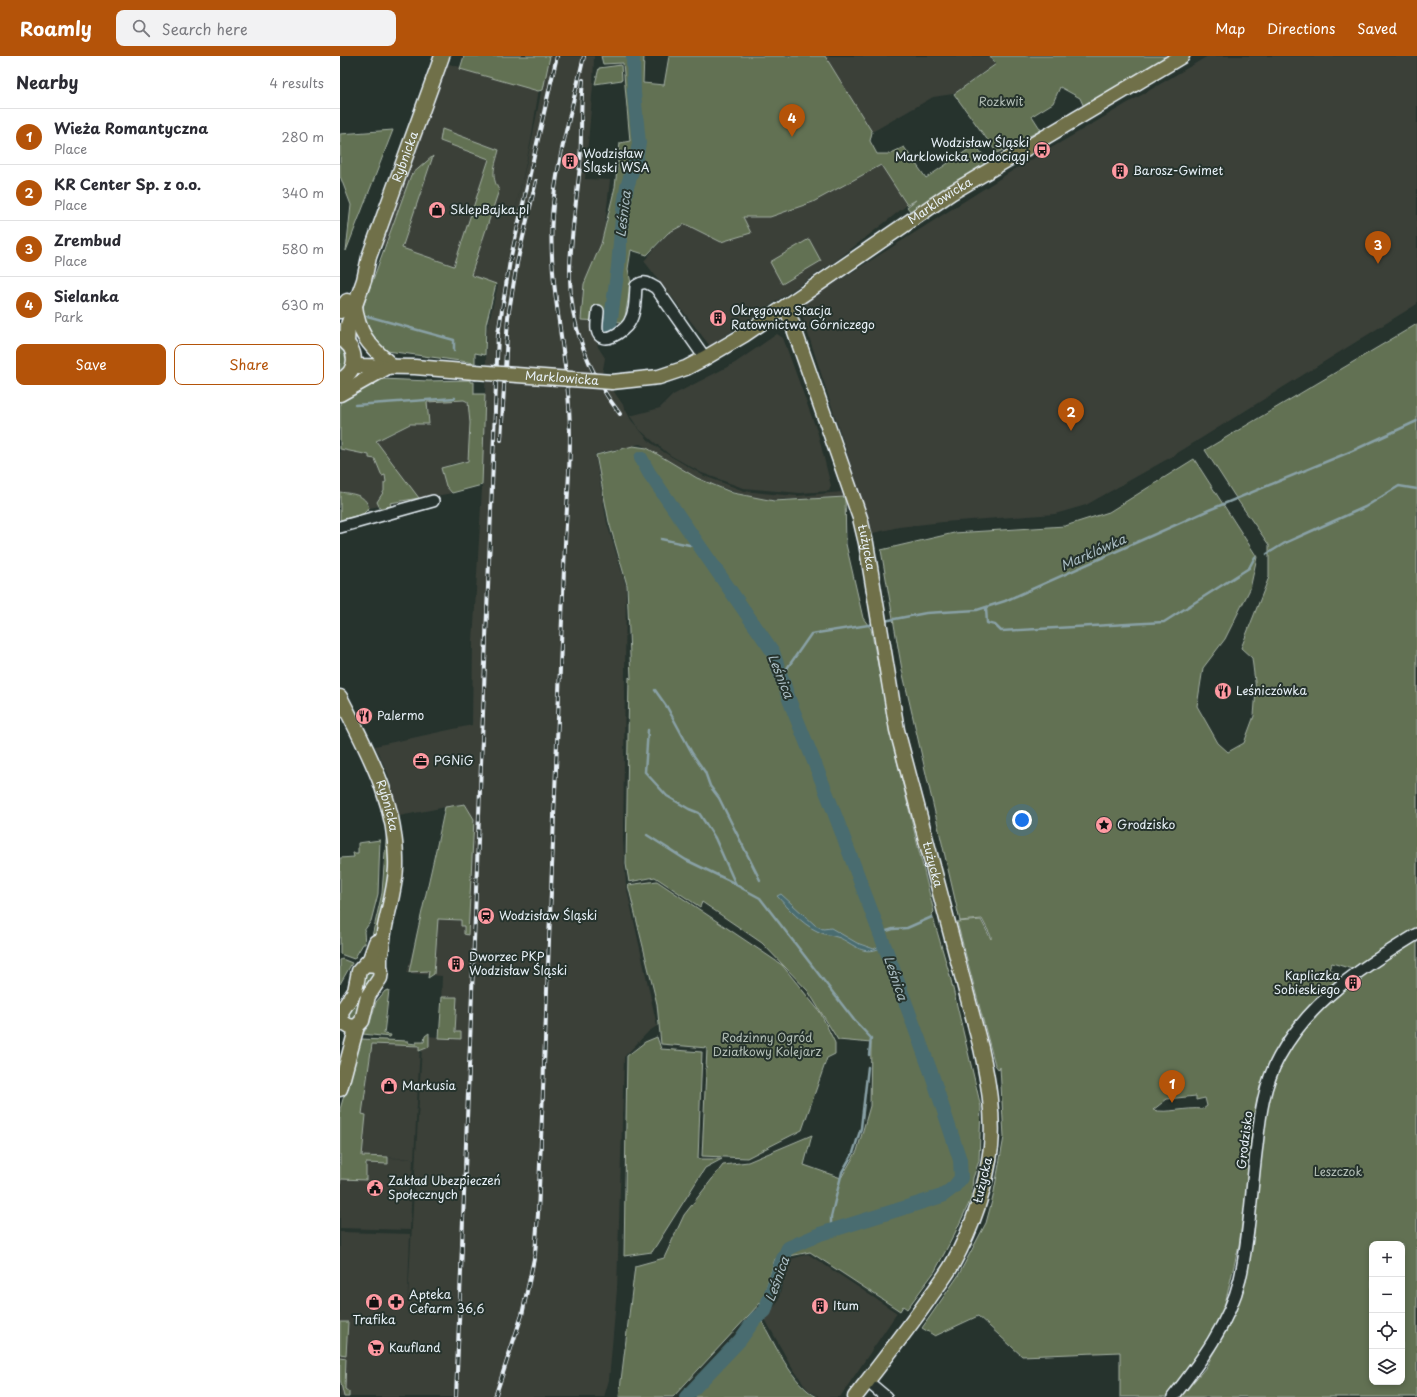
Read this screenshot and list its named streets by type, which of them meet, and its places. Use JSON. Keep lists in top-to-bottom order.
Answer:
{
  "streets": {
    "main road": ["Rybnicka", "Marklowicka", "Łużycka"],
    "street": ["Grodzisko"]
  },
  "crossings": [
    ["Marklowicka", "Łużycka"]
  ],
  "water": ["Leśnica", "Marklówka"],
  "parks": ["Rozkwit", "Rodzinny Ogród Działkowy Kolejarz", "Leszczok"],
  "places": {
    "bus stop": ["Wodzisław Śląski Marklowicka wodociągi"],
    "building": [
      "Wodzisław Śląski WSA",
      "Barosz-Gwimet",
      "Okręgowa Stacja Ratownictwa Górniczego",
      "Dworzec PKP Wodzisław Śląski",
      "Kapliczka Sobieskiego",
      "Itum"
    ],
    "shop": ["SklepBajka.pl", "Markusia", "Trafika"],
    "restaurant": ["Leśniczówka", "Palermo"],
    "office": ["PGNiG"],
    "place": ["Grodzisko"],
    "station": ["Wodzisław Śląski"],
    "public building": ["Zakład Ubezpieczeń Społecznych"],
    "pharmacy": ["Apteka Cefarm 36,6"],
    "supermarket": ["Kaufland"]
  },
  "page": {
    "header": "Roamly",
    "search": "Search here",
    "nav": ["Map", "Directions", "Saved"],
    "heading": ["Nearby", "4 results"],
    "pins": [
      "4",
      "3",
      "2",
      "1"
    ],
    "list": [
      {
        "mark": "1",
        "name": "Wieża Romantyczna",
        "note": "Place",
        "value": "280 m"
      },
      {
        "mark": "2",
        "name": "KR Center Sp. z o.o.",
        "note": "Place",
        "value": "340 m"
      },
      {
        "mark": "3",
        "name": "Zrembud",
        "note": "Place",
        "value": "580 m"
      },
      {
        "mark": "4",
        "name": "Sielanka",
        "note": "Park",
        "value": "630 m"
      }
    ],
    "buttons": ["Save", "Share"],
    "map_buttons": ["+", "−"]
  }
}
